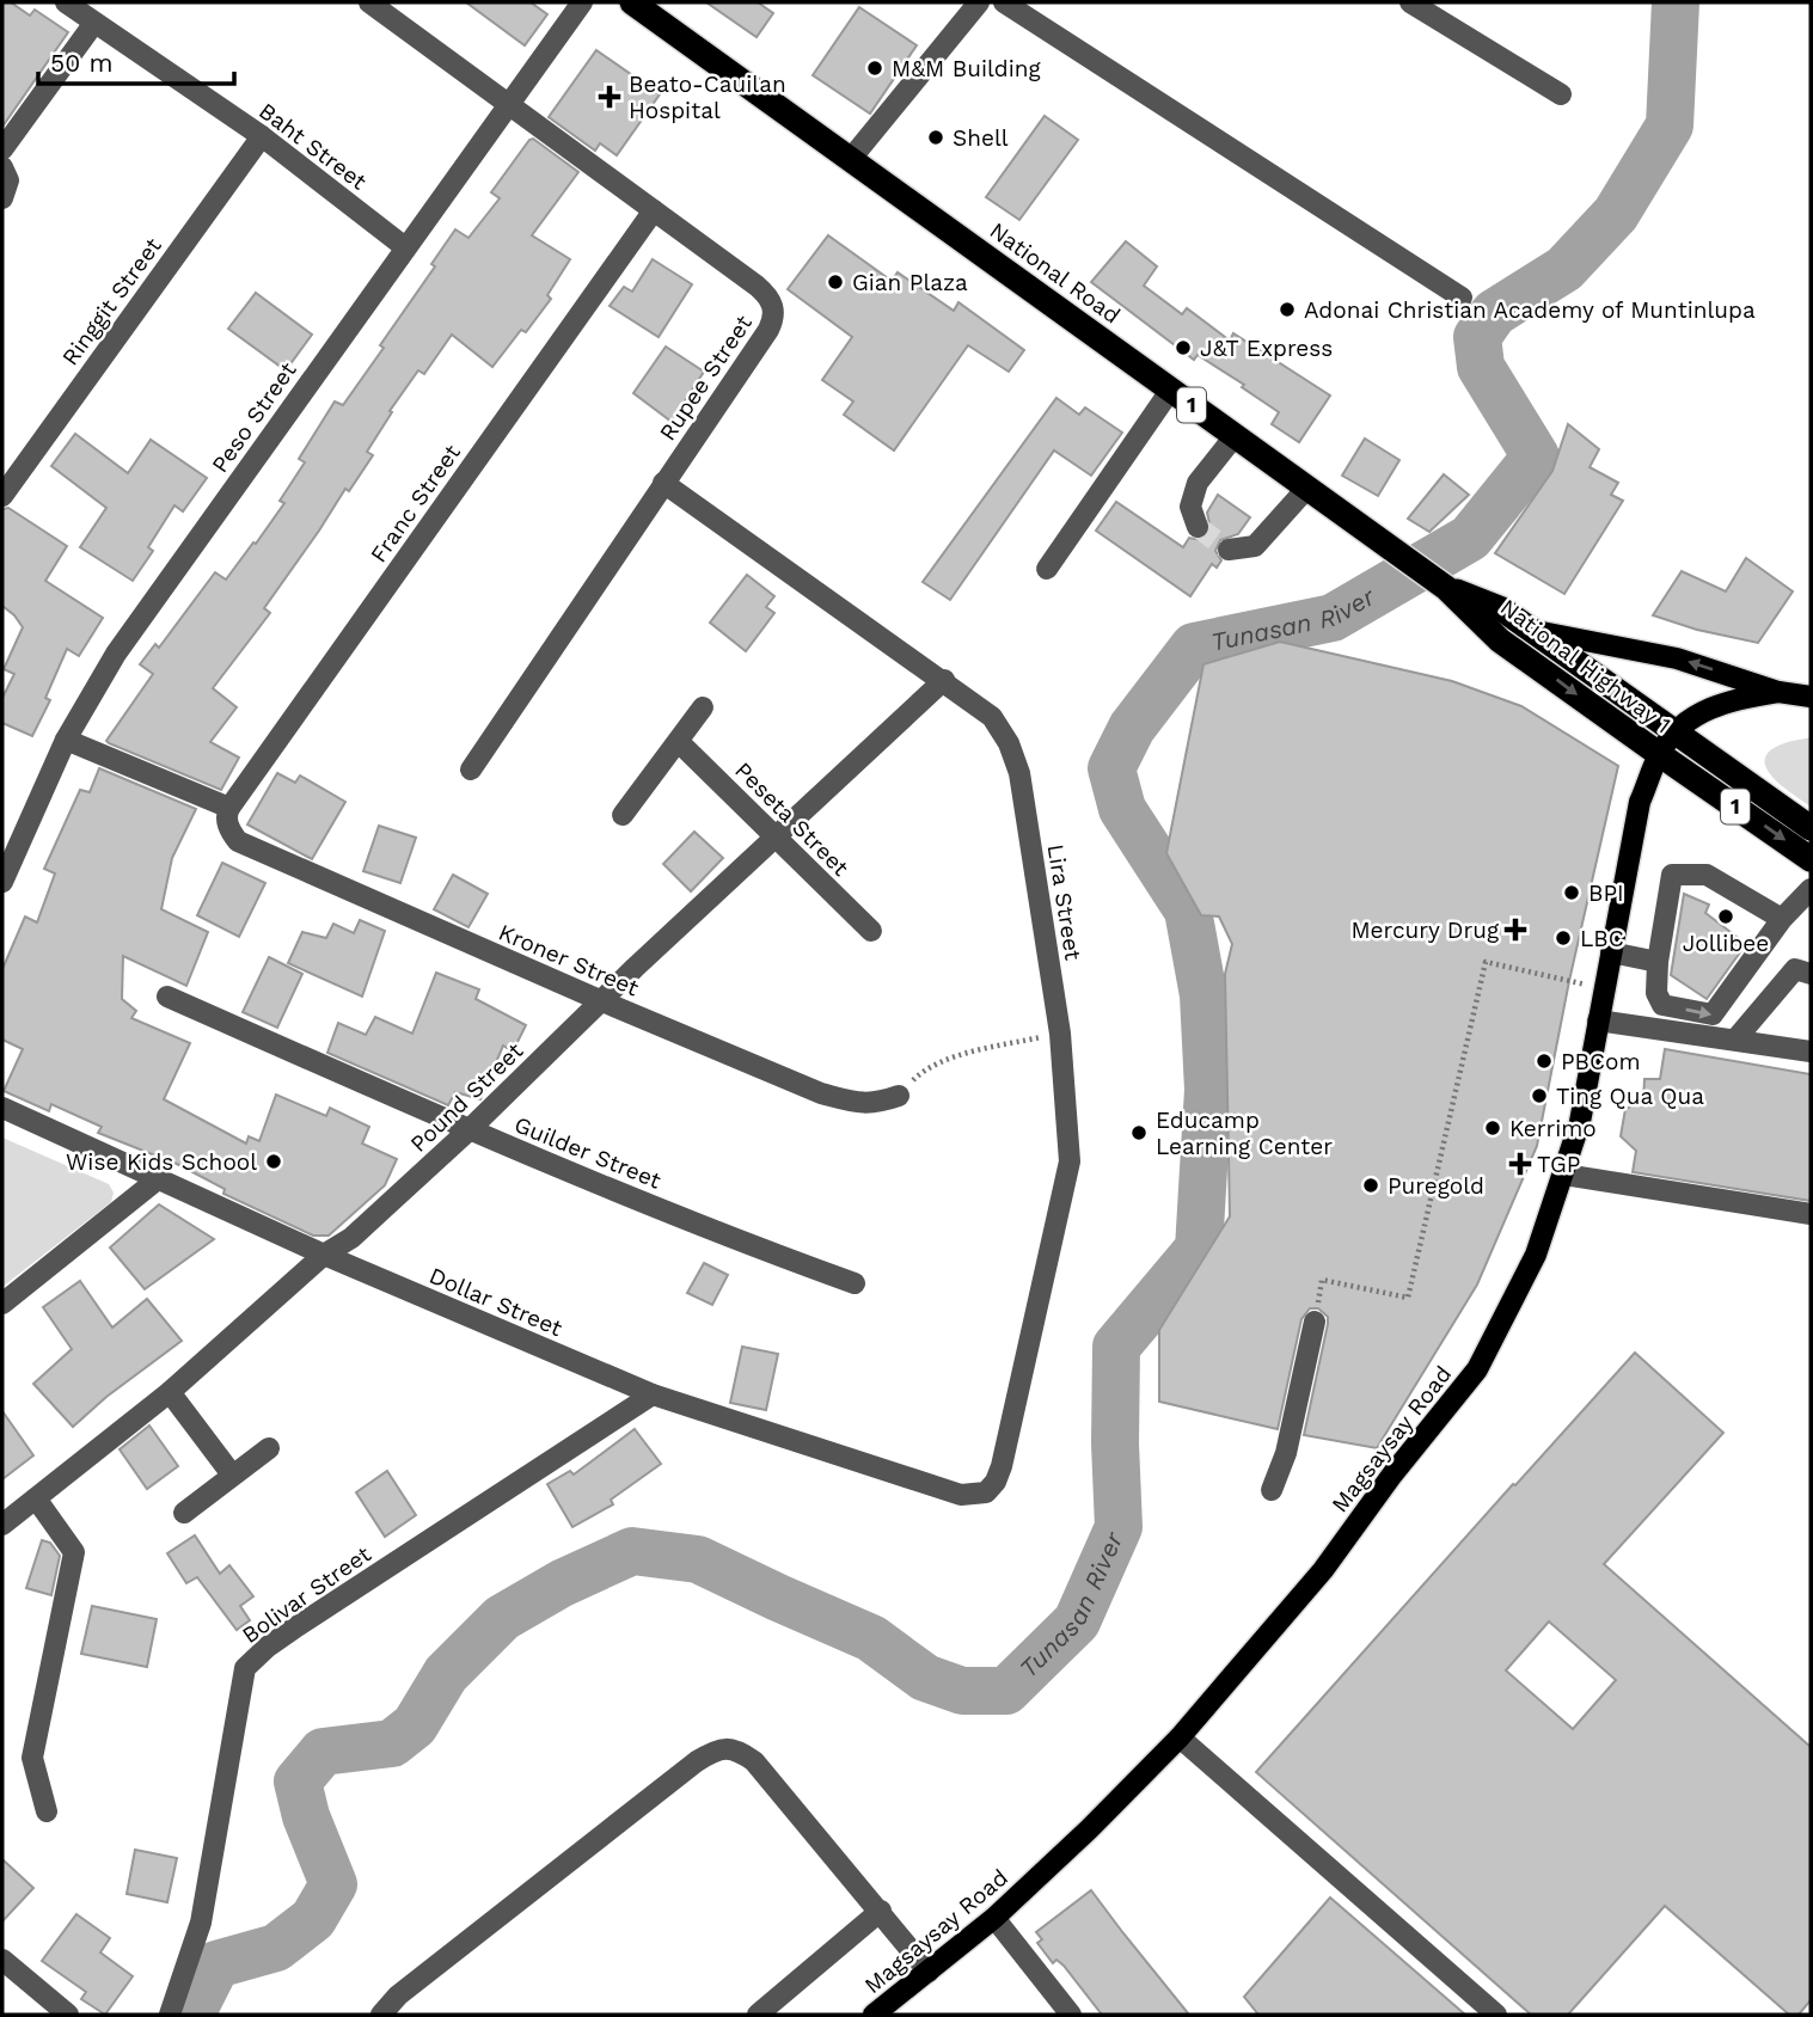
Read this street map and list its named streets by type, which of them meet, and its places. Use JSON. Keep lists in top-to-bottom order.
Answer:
{
  "streets": {
    "highway": ["National Road", "1", "National Highway 1"],
    "main road": ["Magsaysay Road"],
    "street": [
      "Baht Street",
      "Ringgit Street",
      "Rupee Street",
      "Peso Street",
      "Franc Street",
      "Peseta Street",
      "Lira Street",
      "Kroner Street",
      "Pound Street",
      "Guilder Street",
      "Dollar Street",
      "Bolivar Street"
    ]
  },
  "crossings": [
    ["Baht Street", "Ringgit Street"],
    ["Baht Street", "Peso Street"],
    ["National Road", "National Highway 1"],
    ["Rupee Street", "Peso Street"],
    ["Rupee Street", "Franc Street"],
    ["Rupee Street", "Lira Street"],
    ["Franc Street", "Kroner Street"],
    ["National Highway 1", "Magsaysay Road"],
    ["Peseta Street", "Pound Street"],
    ["Lira Street", "Pound Street"],
    ["Lira Street", "Dollar Street"],
    ["Kroner Street", "Pound Street"],
    ["Pound Street", "Guilder Street"],
    ["Pound Street", "Dollar Street"],
    ["Dollar Street", "Bolivar Street"]
  ],
  "water": ["Tunasan River"],
  "places": {
    "other": [
      "M&M Building",
      "Shell",
      "Gian Plaza",
      "Adonai Christian Academy of Muntinlupa",
      "J&T Express",
      "BPI",
      "Jollibee",
      "LBC",
      "PBCom",
      "Ting Qua Qua",
      "Kerrimo",
      "Educamp Learning Center",
      "Wise Kids School",
      "Puregold"
    ],
    "health": ["Beato-Cauilan Hospital", "Mercury Drug", "TGP"]
  },
  "scale_bar": "50 m"
}
